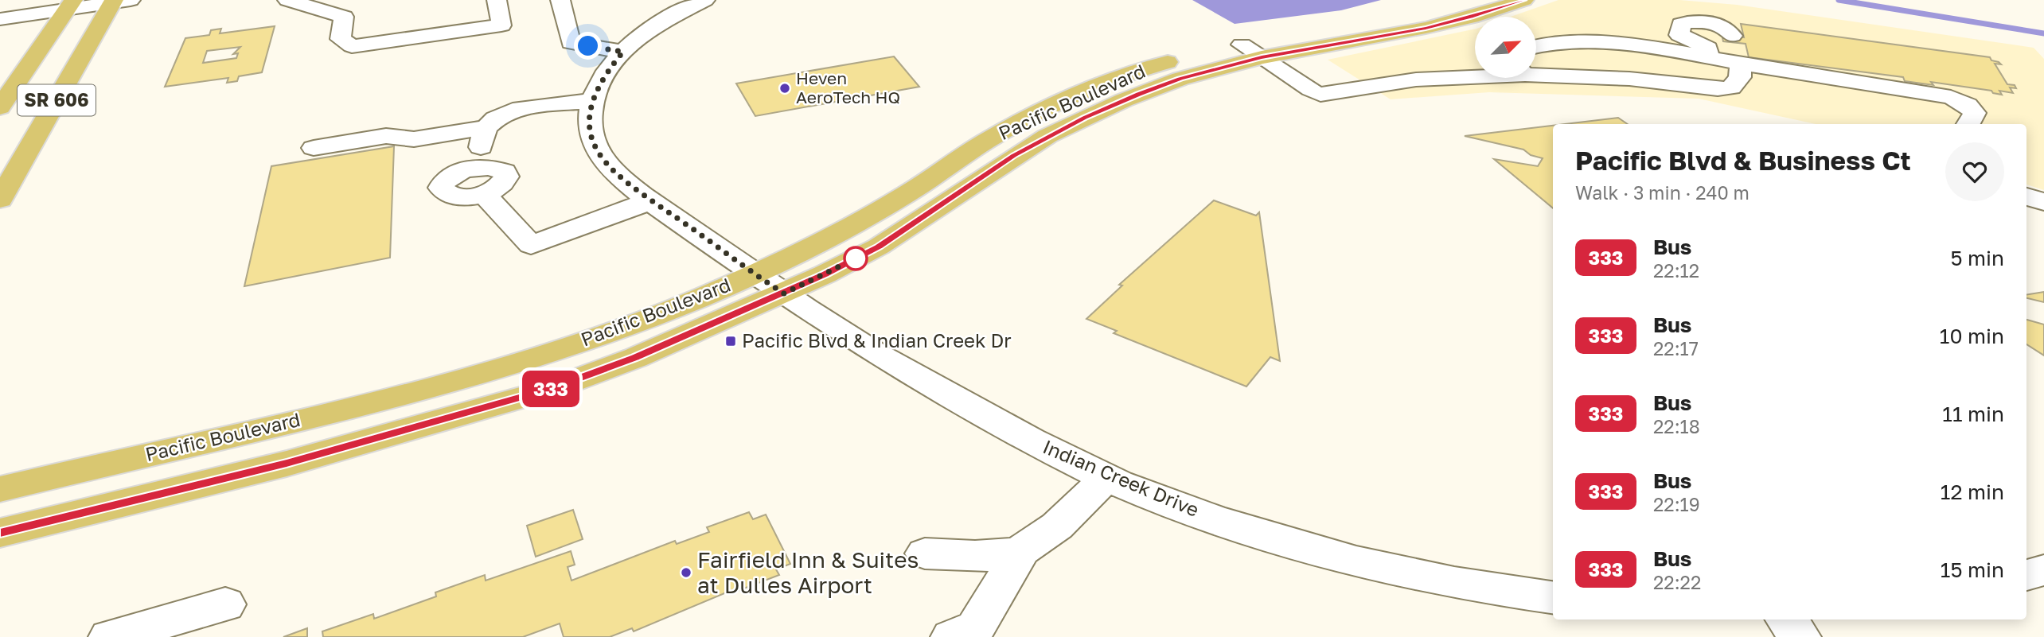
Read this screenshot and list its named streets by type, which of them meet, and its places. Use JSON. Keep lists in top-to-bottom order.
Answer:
{
  "streets": {
    "main road": ["SR 606", "Pacific Boulevard"],
    "street": ["Indian Creek Drive"]
  },
  "crossings": [
    ["Pacific Boulevard", "Indian Creek Drive"]
  ],
  "places": {
    "other": ["Heven AeroTech HQ", "Fairfield Inn & Suites at Dulles Airport"],
    "transit": ["Pacific Blvd & Indian Creek Dr"]
  },
  "lines": ["bus line 333"],
  "north": "top right",
  "page": {
    "on_map": "333",
    "heading": ["Pacific Blvd & Business Ct", "Walk · 3 min · 240 m"],
    "list": [
      {
        "mark": "333",
        "name": "Bus",
        "note": "22:12",
        "value": "5 min"
      },
      {
        "mark": "333",
        "name": "Bus",
        "note": "22:17",
        "value": "10 min"
      },
      {
        "mark": "333",
        "name": "Bus",
        "note": "22:18",
        "value": "11 min"
      },
      {
        "mark": "333",
        "name": "Bus",
        "note": "22:19",
        "value": "12 min"
      },
      {
        "mark": "333",
        "name": "Bus",
        "note": "22:22",
        "value": "15 min"
      }
    ]
  }
}
